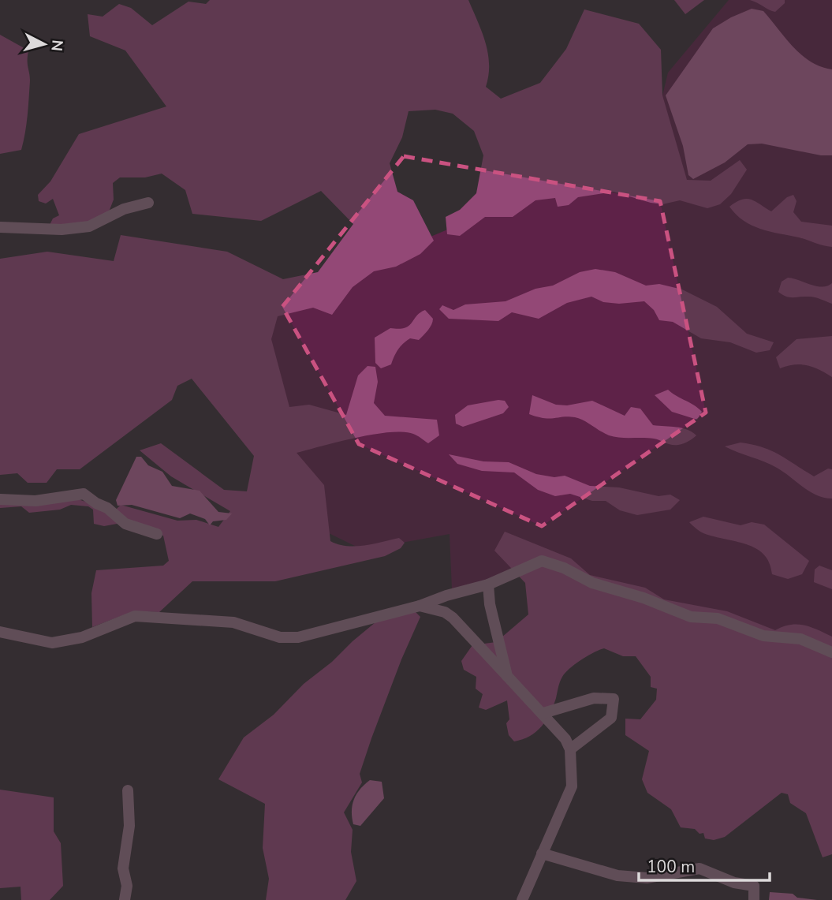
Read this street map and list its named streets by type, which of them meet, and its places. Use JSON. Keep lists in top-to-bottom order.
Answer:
{
  "scale_bar": "100 m",
  "north": "right"
}
